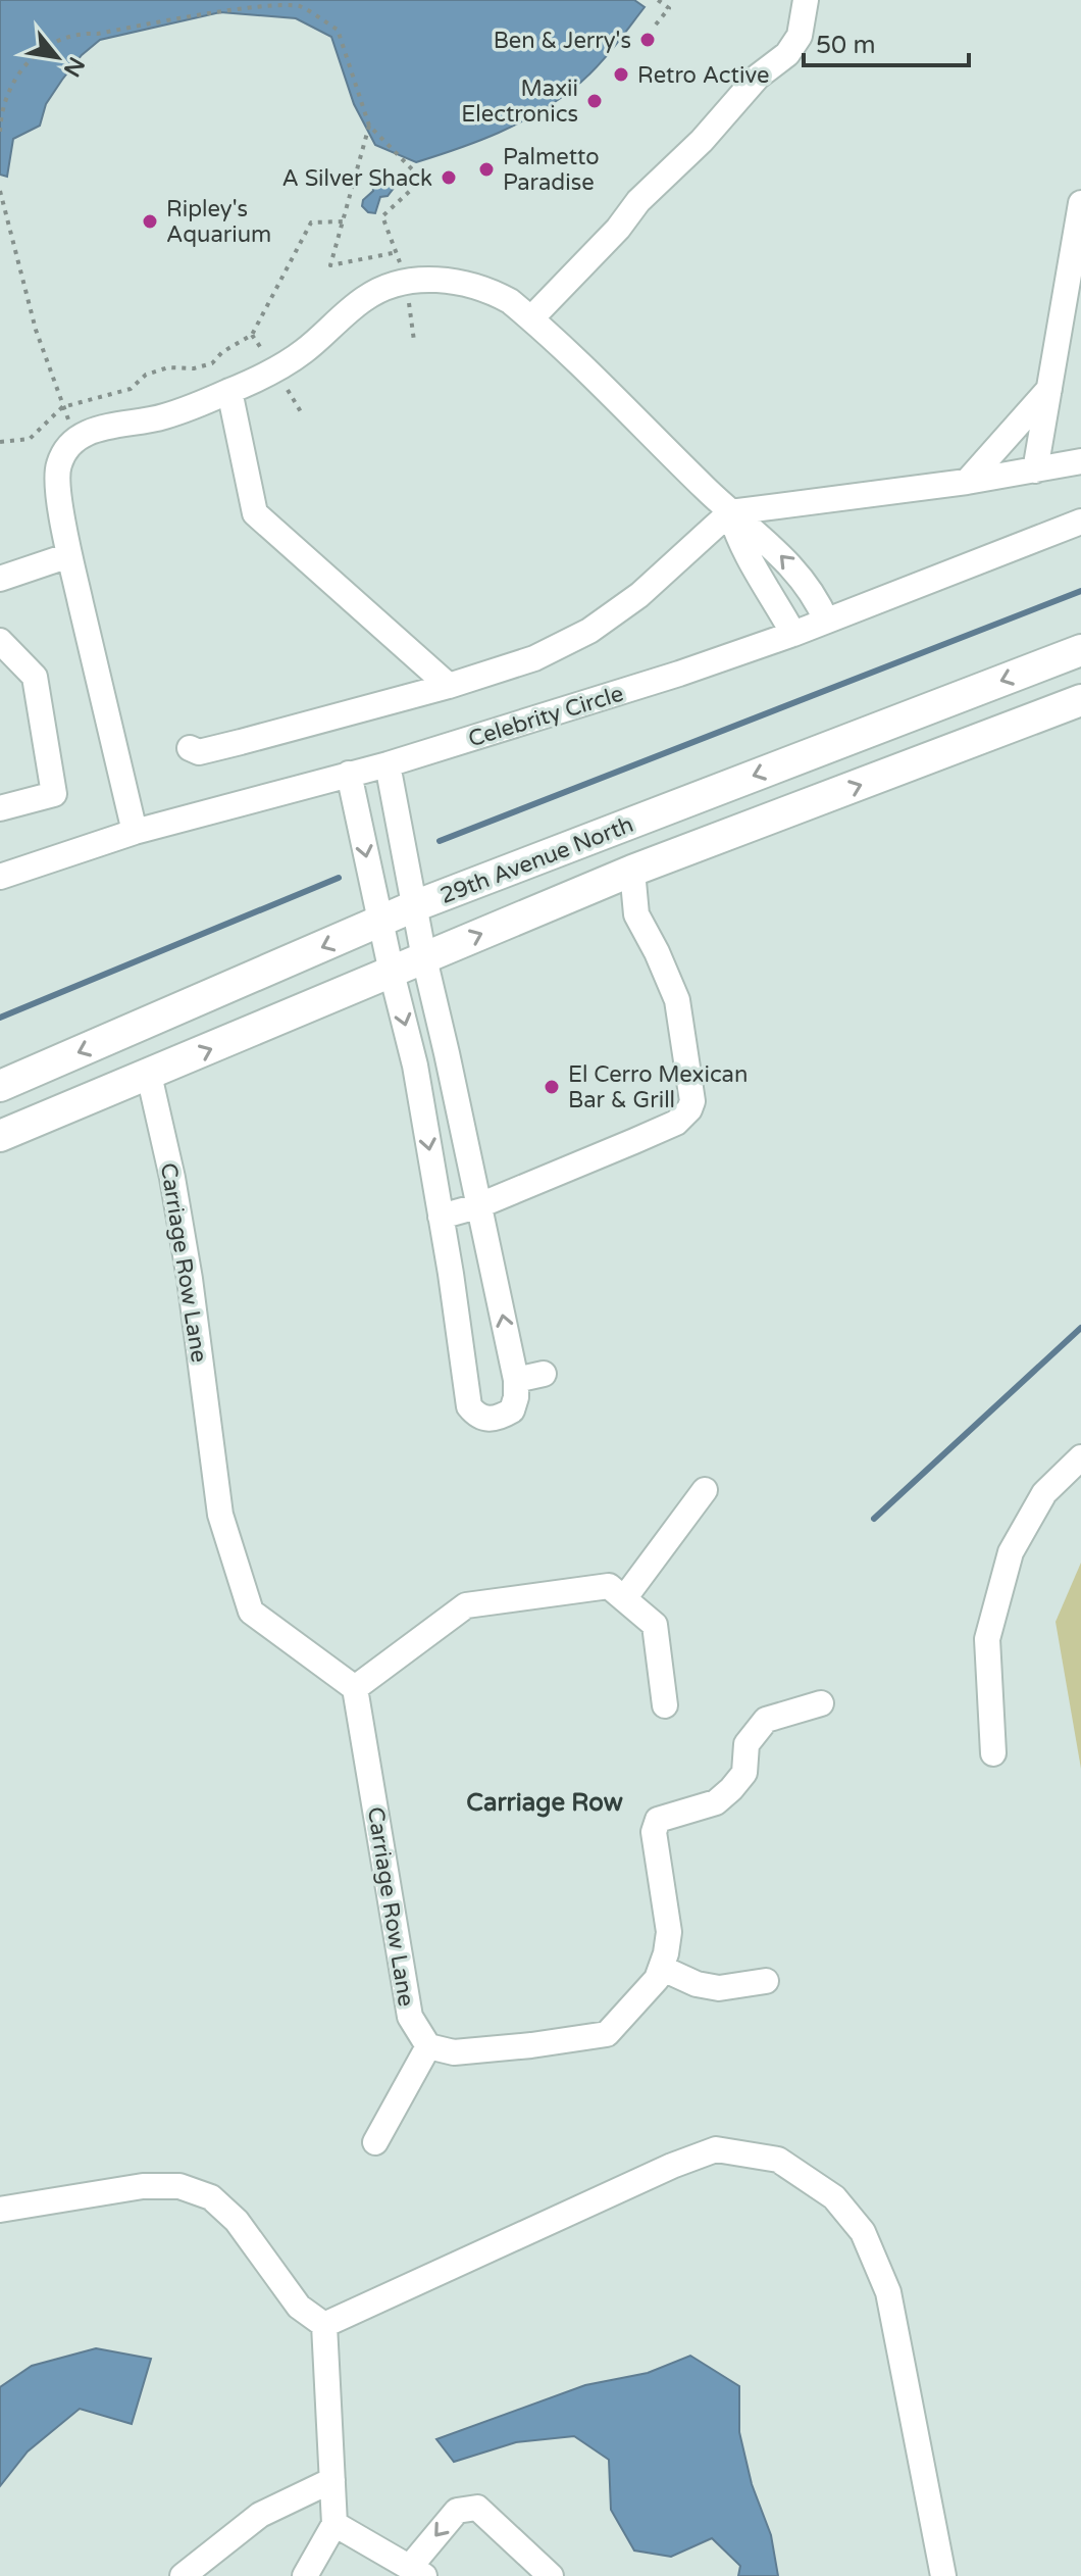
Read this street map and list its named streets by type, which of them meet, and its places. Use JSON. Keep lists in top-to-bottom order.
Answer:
{
  "streets": {
    "main road": ["29th Avenue North"],
    "street": ["Celebrity Circle", "Carriage Row Lane"]
  },
  "crossings": [
    ["29th Avenue North", "Carriage Row Lane"]
  ],
  "districts": ["Carriage Row"],
  "places": [
    "Ben & Jerry's",
    "Retro Active",
    "Maxii Electronics",
    "Palmetto Paradise",
    "A Silver Shack",
    "Ripley's Aquarium",
    "El Cerro Mexican Bar & Grill"
  ],
  "scale_bar": "50 m",
  "north": "bottom right"
}
